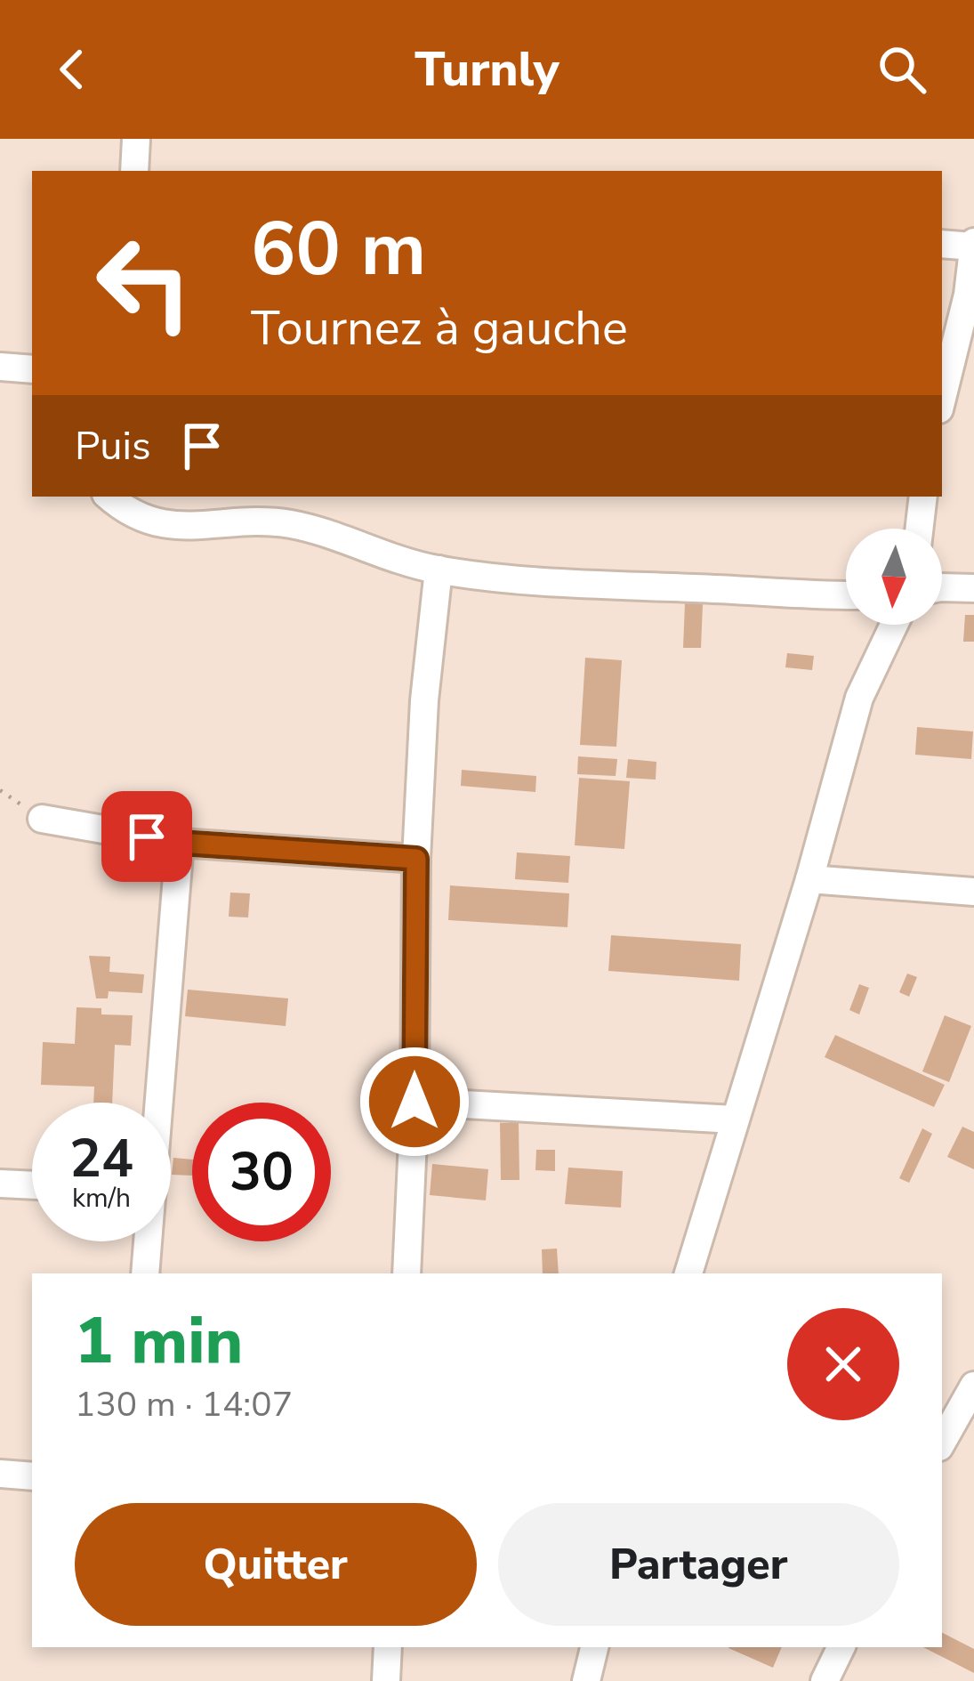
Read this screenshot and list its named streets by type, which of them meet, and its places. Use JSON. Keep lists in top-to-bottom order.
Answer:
{
  "north": "bottom",
  "page": {
    "header": "Turnly",
    "turn": ["60 m", "Tournez à gauche"],
    "then": "Puis",
    "speed": "24 km/h",
    "limit": "30",
    "heading": ["1 min", "130 m · 14:07"],
    "buttons": ["Quitter", "Partager"]
  }
}
